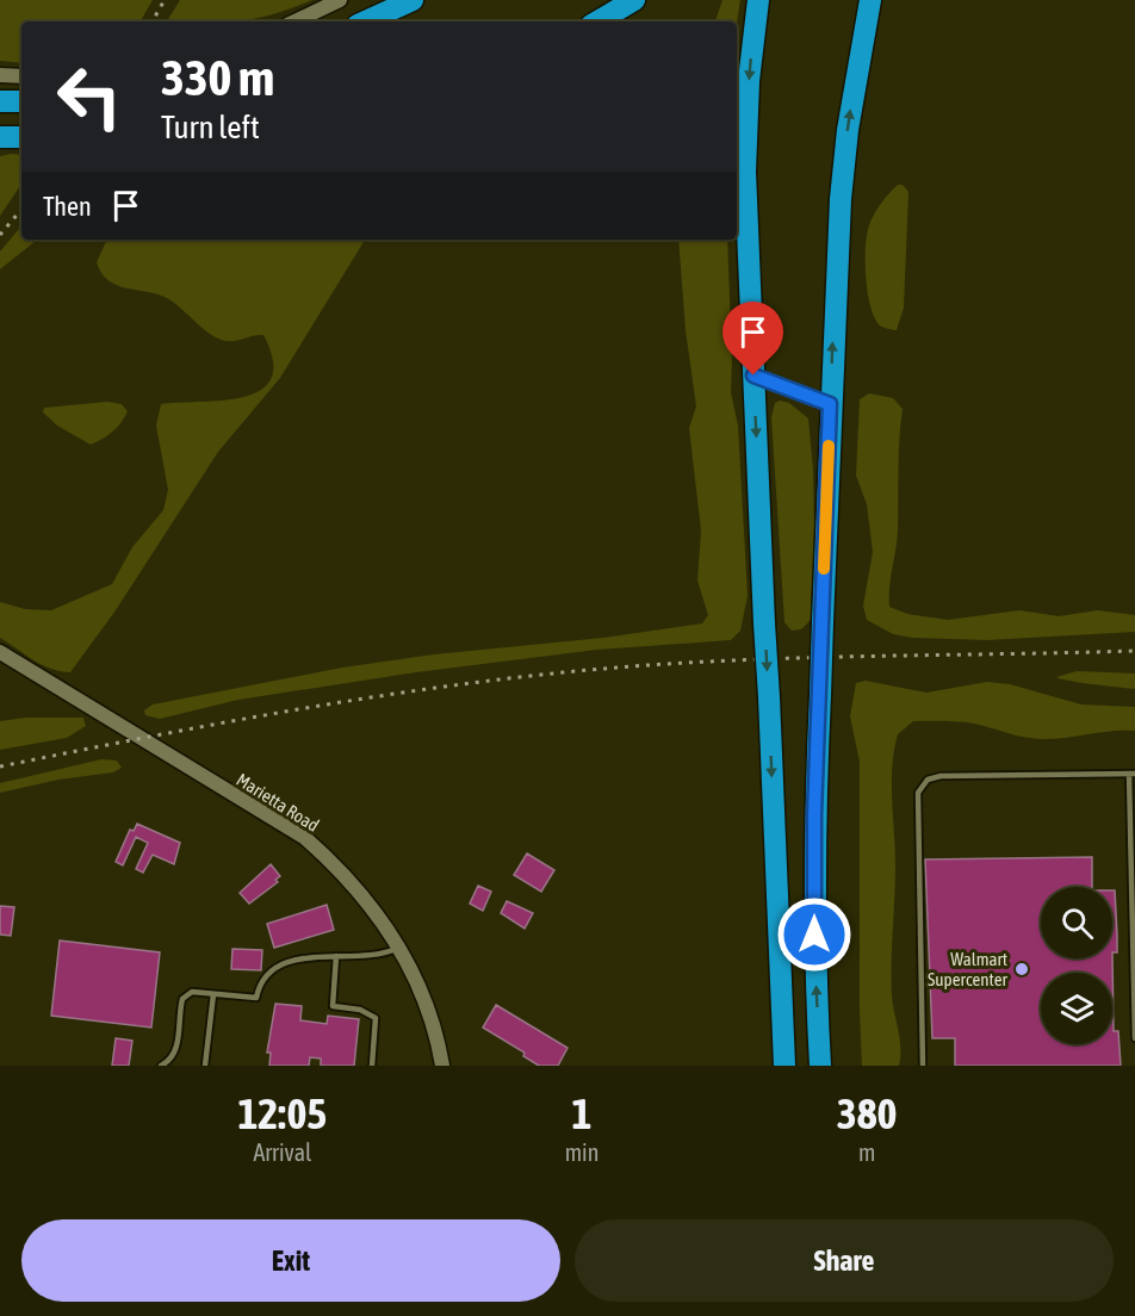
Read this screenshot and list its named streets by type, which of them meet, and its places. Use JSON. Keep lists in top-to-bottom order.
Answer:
{
  "streets": {
    "street": ["Marietta Road"]
  },
  "places": ["Walmart Supercenter"],
  "page": {
    "turn": ["330 m", "Turn left"],
    "then": "Then",
    "eta": [
      "12:05",
      "Arrival",
      "1",
      "min",
      "380",
      "m"
    ],
    "buttons": ["Exit", "Share"]
  }
}
